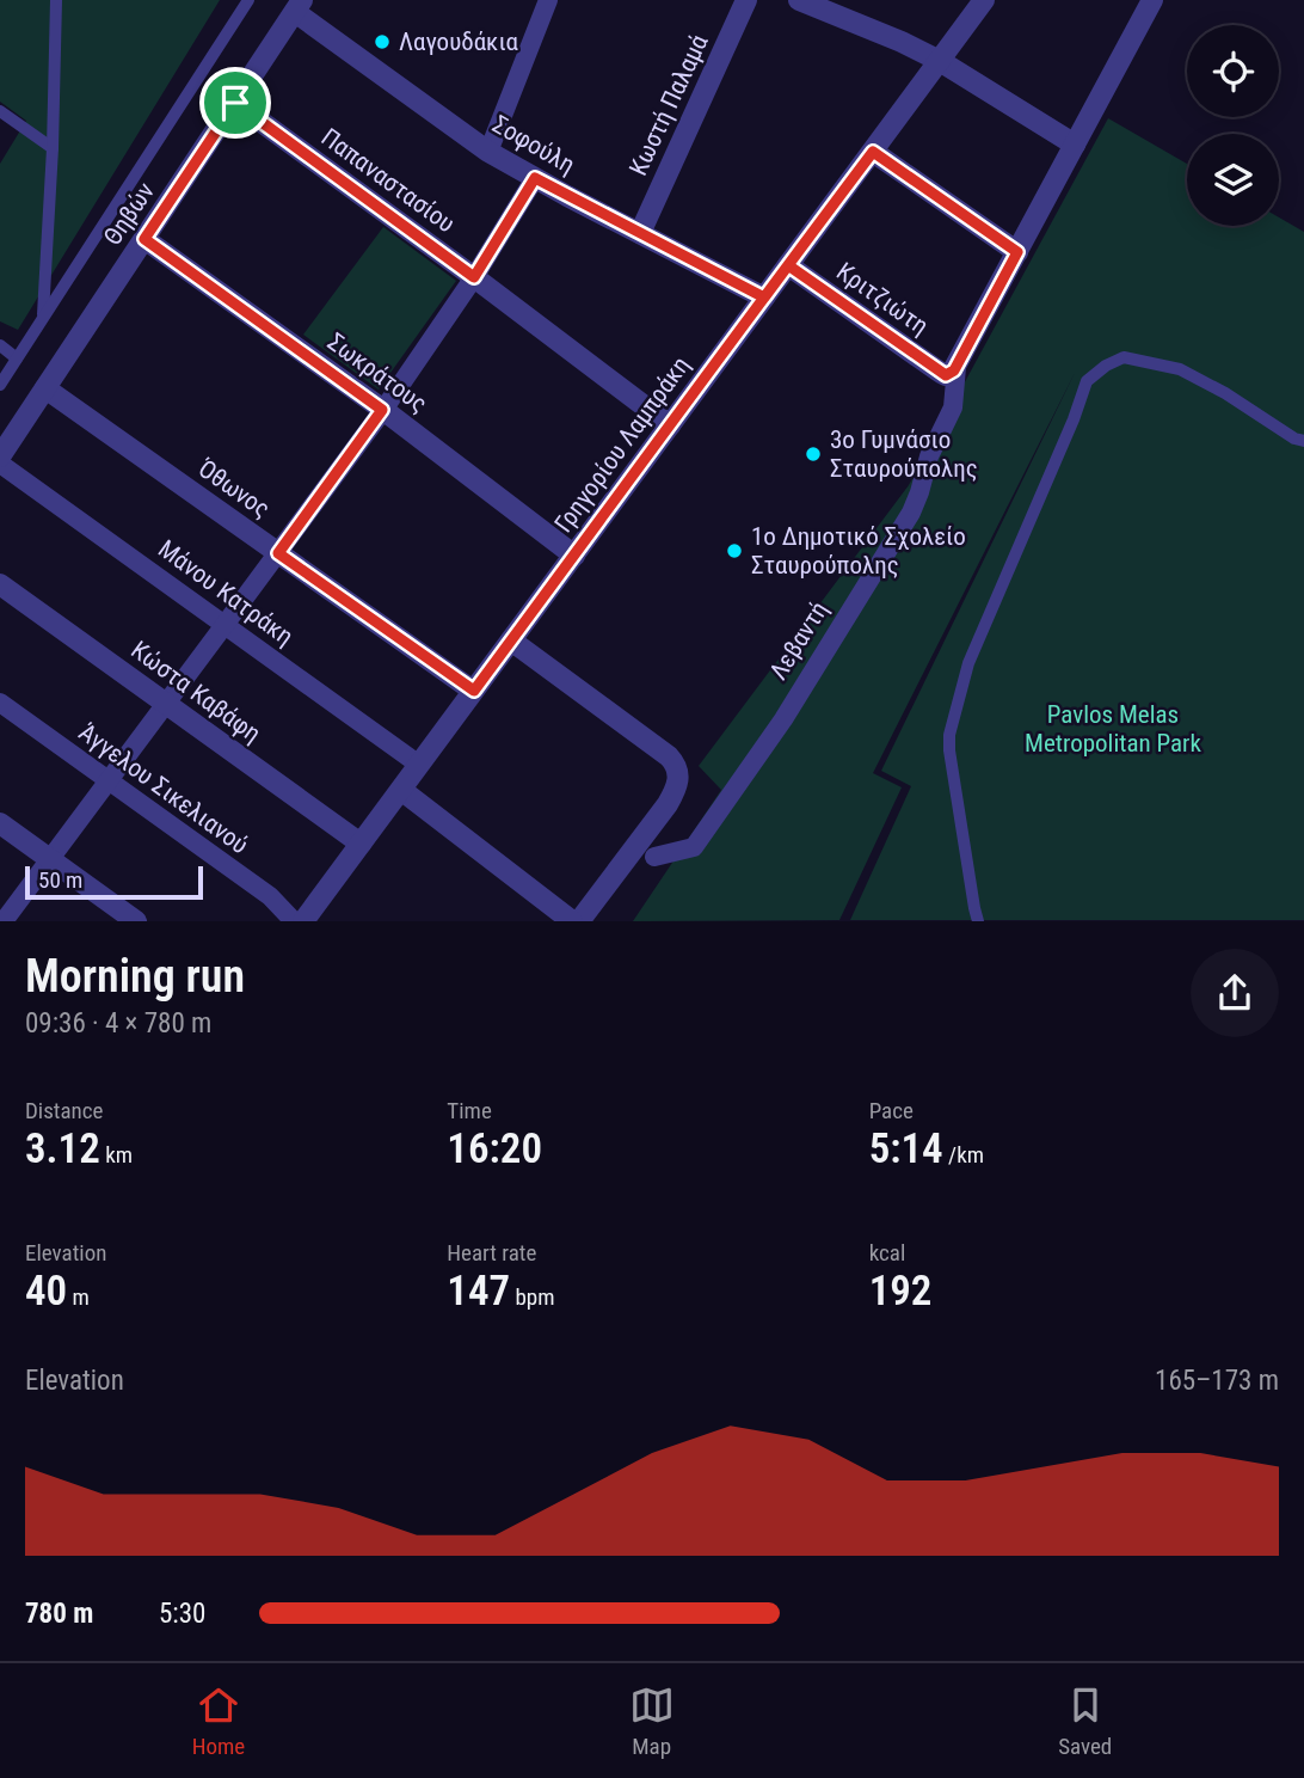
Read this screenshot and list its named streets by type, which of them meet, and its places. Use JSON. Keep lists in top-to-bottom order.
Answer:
{
  "streets": {
    "street": [
      "Κωστή Παλαμά",
      "Σοφούλη",
      "Παπαναστασίου",
      "Θηβών",
      "Κριτζιώτη",
      "Σωκράτους",
      "Γρηγορίου Λαμπράκη",
      "Όθωνος",
      "Μάνου Κατράκη",
      "Λεβαντή",
      "Κώστα Καβάφη",
      "Άγγελου Σικελιανού"
    ]
  },
  "crossings": [
    ["Κωστή Παλαμά", "Σοφούλη"],
    ["Σοφούλη", "Θηβών"],
    ["Σοφούλη", "Γρηγορίου Λαμπράκη"],
    ["Παπαναστασίου", "Θηβών"],
    ["Παπαναστασίου", "Γρηγορίου Λαμπράκη"],
    ["Θηβών", "Σωκράτους"],
    ["Θηβών", "Όθωνος"],
    ["Κριτζιώτη", "Γρηγορίου Λαμπράκη"],
    ["Κριτζιώτη", "Λεβαντή"],
    ["Σωκράτους", "Γρηγορίου Λαμπράκη"],
    ["Γρηγορίου Λαμπράκη", "Όθωνος"],
    ["Γρηγορίου Λαμπράκη", "Μάνου Κατράκη"],
    ["Γρηγορίου Λαμπράκη", "Κώστα Καβάφη"]
  ],
  "parks": ["Pavlos Melas Metropolitan Park"],
  "places": ["Λαγουδάκια", "3ο Γυμνάσιο Σταυρούπολης", "1ο Δημοτικό Σχολείο Σταυρούπολης"],
  "scale_bar": "50 m",
  "page": {
    "scale": "50 m",
    "heading": ["Morning run", "09:36 · 4 × 780 m"],
    "stats": [
      ["Distance", "3.12 km"],
      ["Time", "16:20"],
      ["Pace", "5:14 /km"],
      ["Elevation", "40 m"],
      ["Heart rate", "147 bpm"],
      ["kcal", "192"]
    ],
    "chart": ["Elevation", "165–173 m"],
    "list": [
      {
        "name": "780 m",
        "note": "5:30"
      }
    ],
    "tabs": ["Home", "Map", "Saved"]
  }
}
